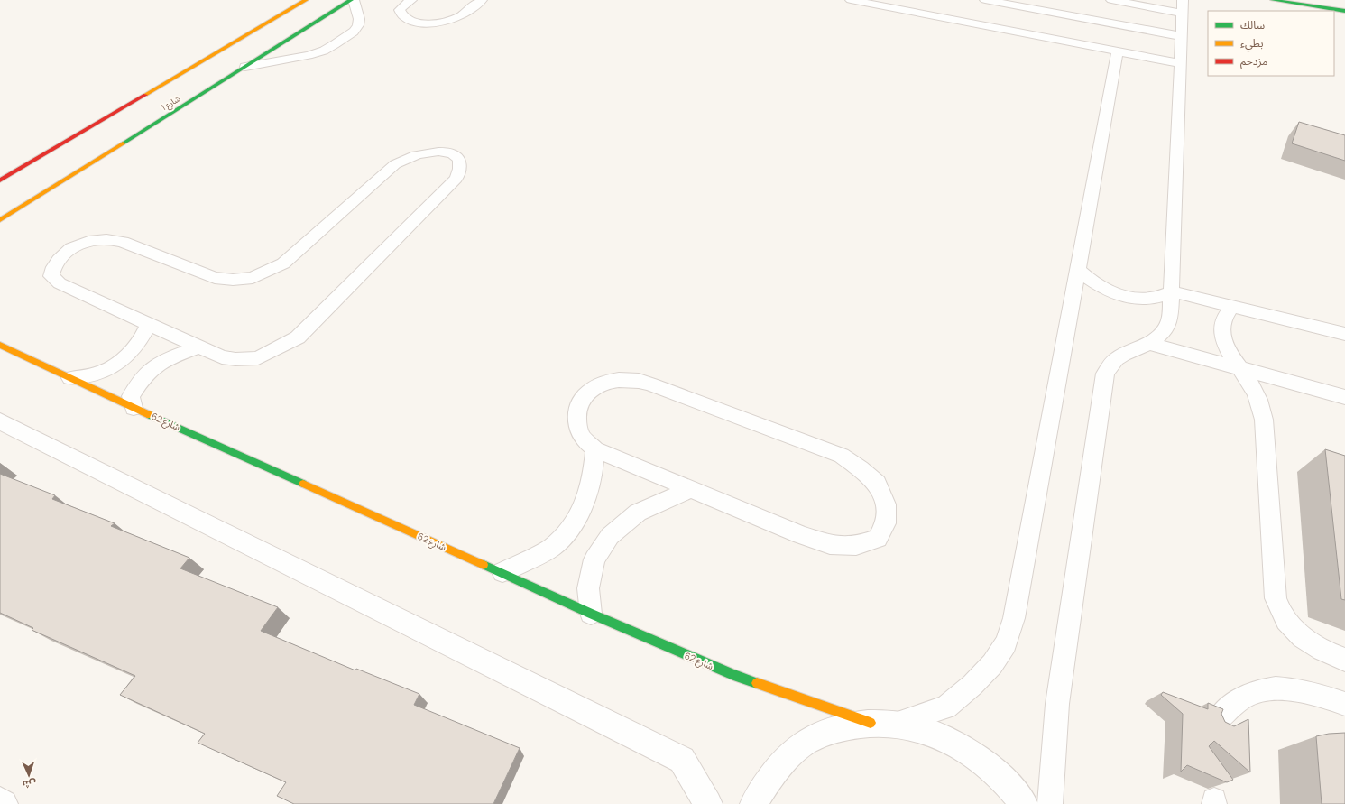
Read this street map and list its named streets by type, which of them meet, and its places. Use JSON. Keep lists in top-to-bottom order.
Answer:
{
  "streets": {
    "street": ["شارع 1", "شارع 62"]
  },
  "legend": ["سالك", "بطيء", "مزدحم"],
  "north": "bottom"
}
